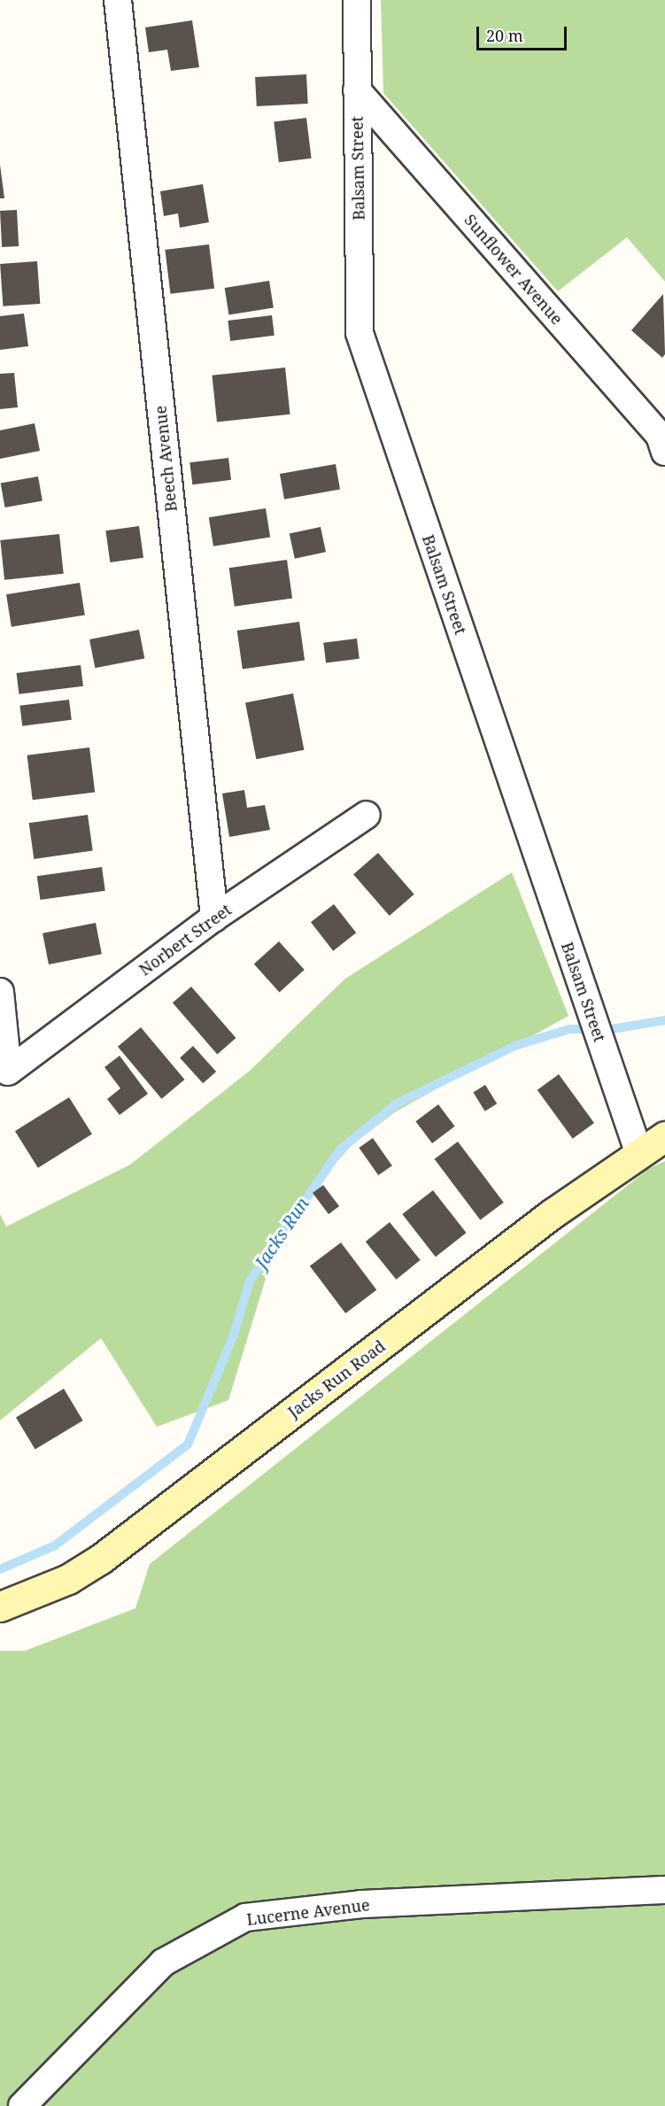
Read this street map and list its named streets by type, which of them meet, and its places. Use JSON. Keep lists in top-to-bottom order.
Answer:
{
  "streets": {
    "street": [
      "Balsam Street",
      "Sunflower Avenue",
      "Beech Avenue",
      "Norbert Street",
      "Jacks Run Road",
      "Lucerne Avenue"
    ]
  },
  "crossings": [
    ["Balsam Street", "Sunflower Avenue"],
    ["Balsam Street", "Jacks Run Road"],
    ["Beech Avenue", "Norbert Street"]
  ],
  "water": ["Jacks Run"],
  "scale_bar": "20 m"
}
